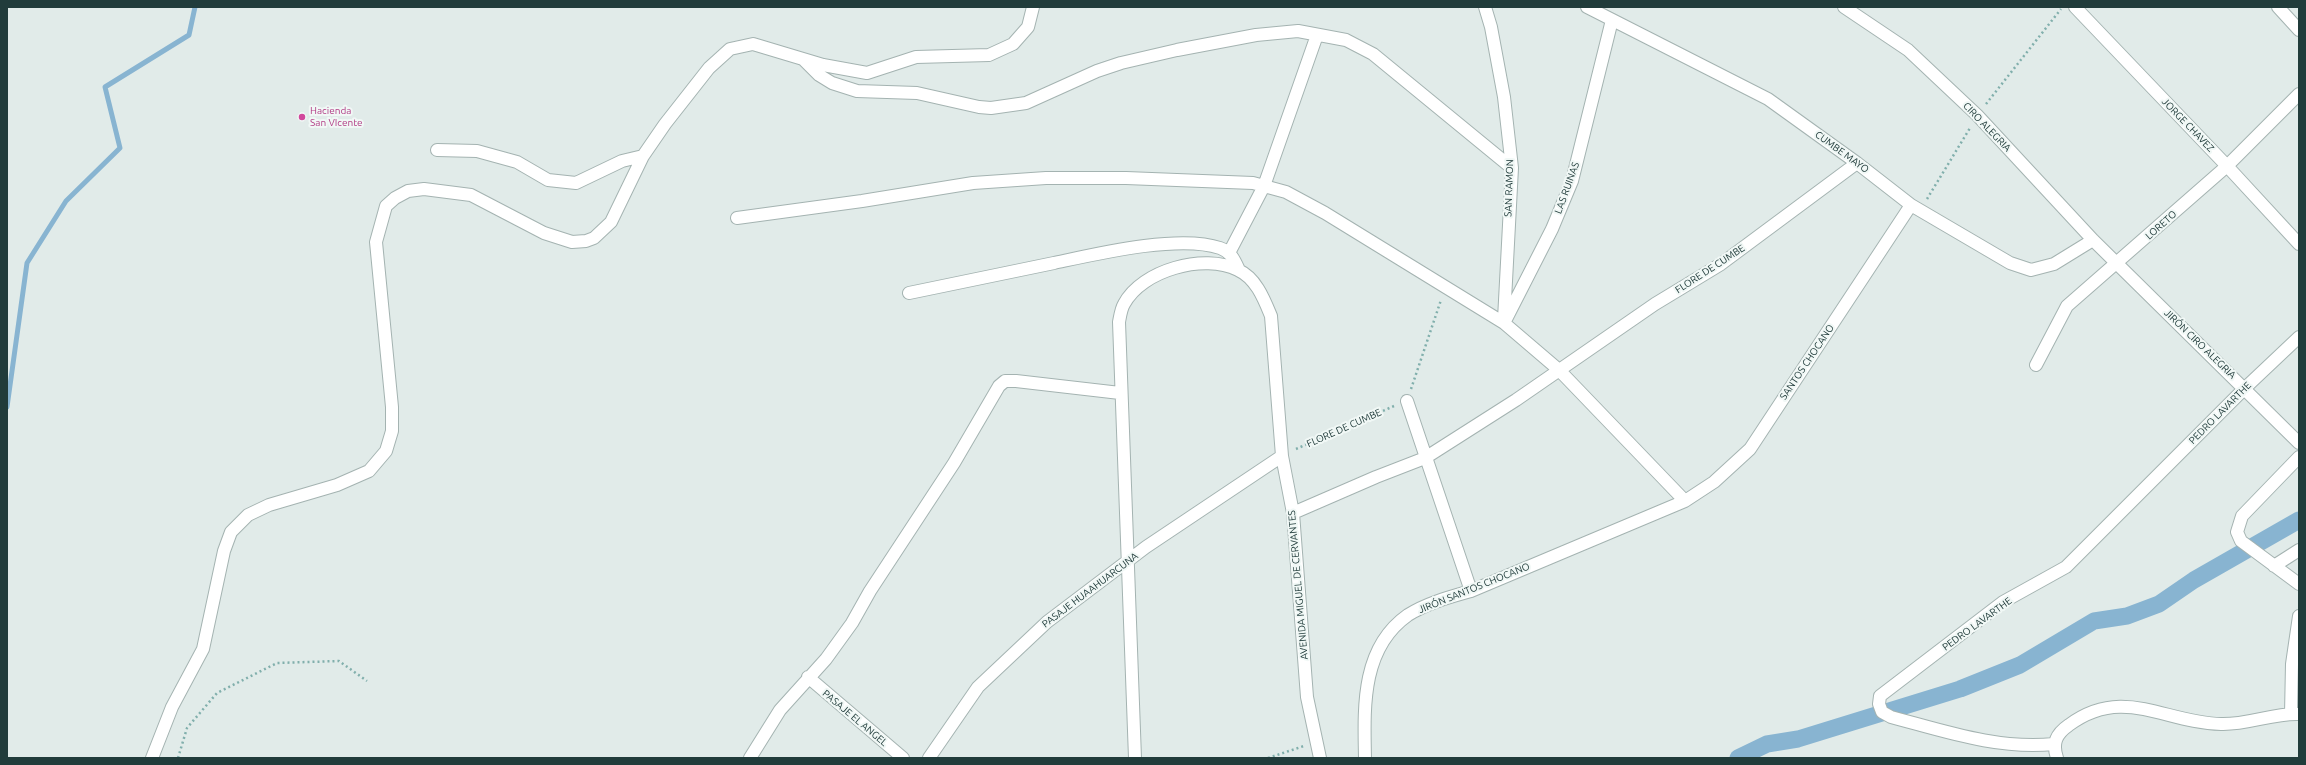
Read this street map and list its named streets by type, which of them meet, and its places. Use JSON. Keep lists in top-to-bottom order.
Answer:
{
  "streets": {
    "street": [
      "JORGE CHAVEZ",
      "CIRO ALEGRIA",
      "CUMBE MAYO",
      "SAN RAMON",
      "LAS RUINAS",
      "LORETO",
      "FLORE DE CUMBE",
      "JIRÓN CIRO ALEGRIA",
      "SANTOS CHOCANO",
      "PEDRO LAVARTHE",
      "AVENIDA MIGUEL DE CERVANTES",
      "JIRÓN SANTOS CHOCANO",
      "PASAJE HUAAHUARCUNA",
      "PASAJE EL ANGEL"
    ]
  },
  "crossings": [
    ["JORGE CHAVEZ", "LORETO"],
    ["CIRO ALEGRIA", "CUMBE MAYO"],
    ["CIRO ALEGRIA", "LORETO"],
    ["CIRO ALEGRIA", "JIRÓN CIRO ALEGRIA"],
    ["CUMBE MAYO", "LAS RUINAS"],
    ["CUMBE MAYO", "FLORE DE CUMBE"],
    ["CUMBE MAYO", "SANTOS CHOCANO"],
    ["SAN RAMON", "LAS RUINAS"],
    ["LORETO", "JIRÓN CIRO ALEGRIA"],
    ["FLORE DE CUMBE", "AVENIDA MIGUEL DE CERVANTES"],
    ["FLORE DE CUMBE", "PASAJE HUAAHUARCUNA"],
    ["JIRÓN CIRO ALEGRIA", "PEDRO LAVARTHE"],
    ["SANTOS CHOCANO", "JIRÓN SANTOS CHOCANO"],
    ["AVENIDA MIGUEL DE CERVANTES", "PASAJE HUAAHUARCUNA"]
  ],
  "places": ["Hacienda San VIcente"]
}
